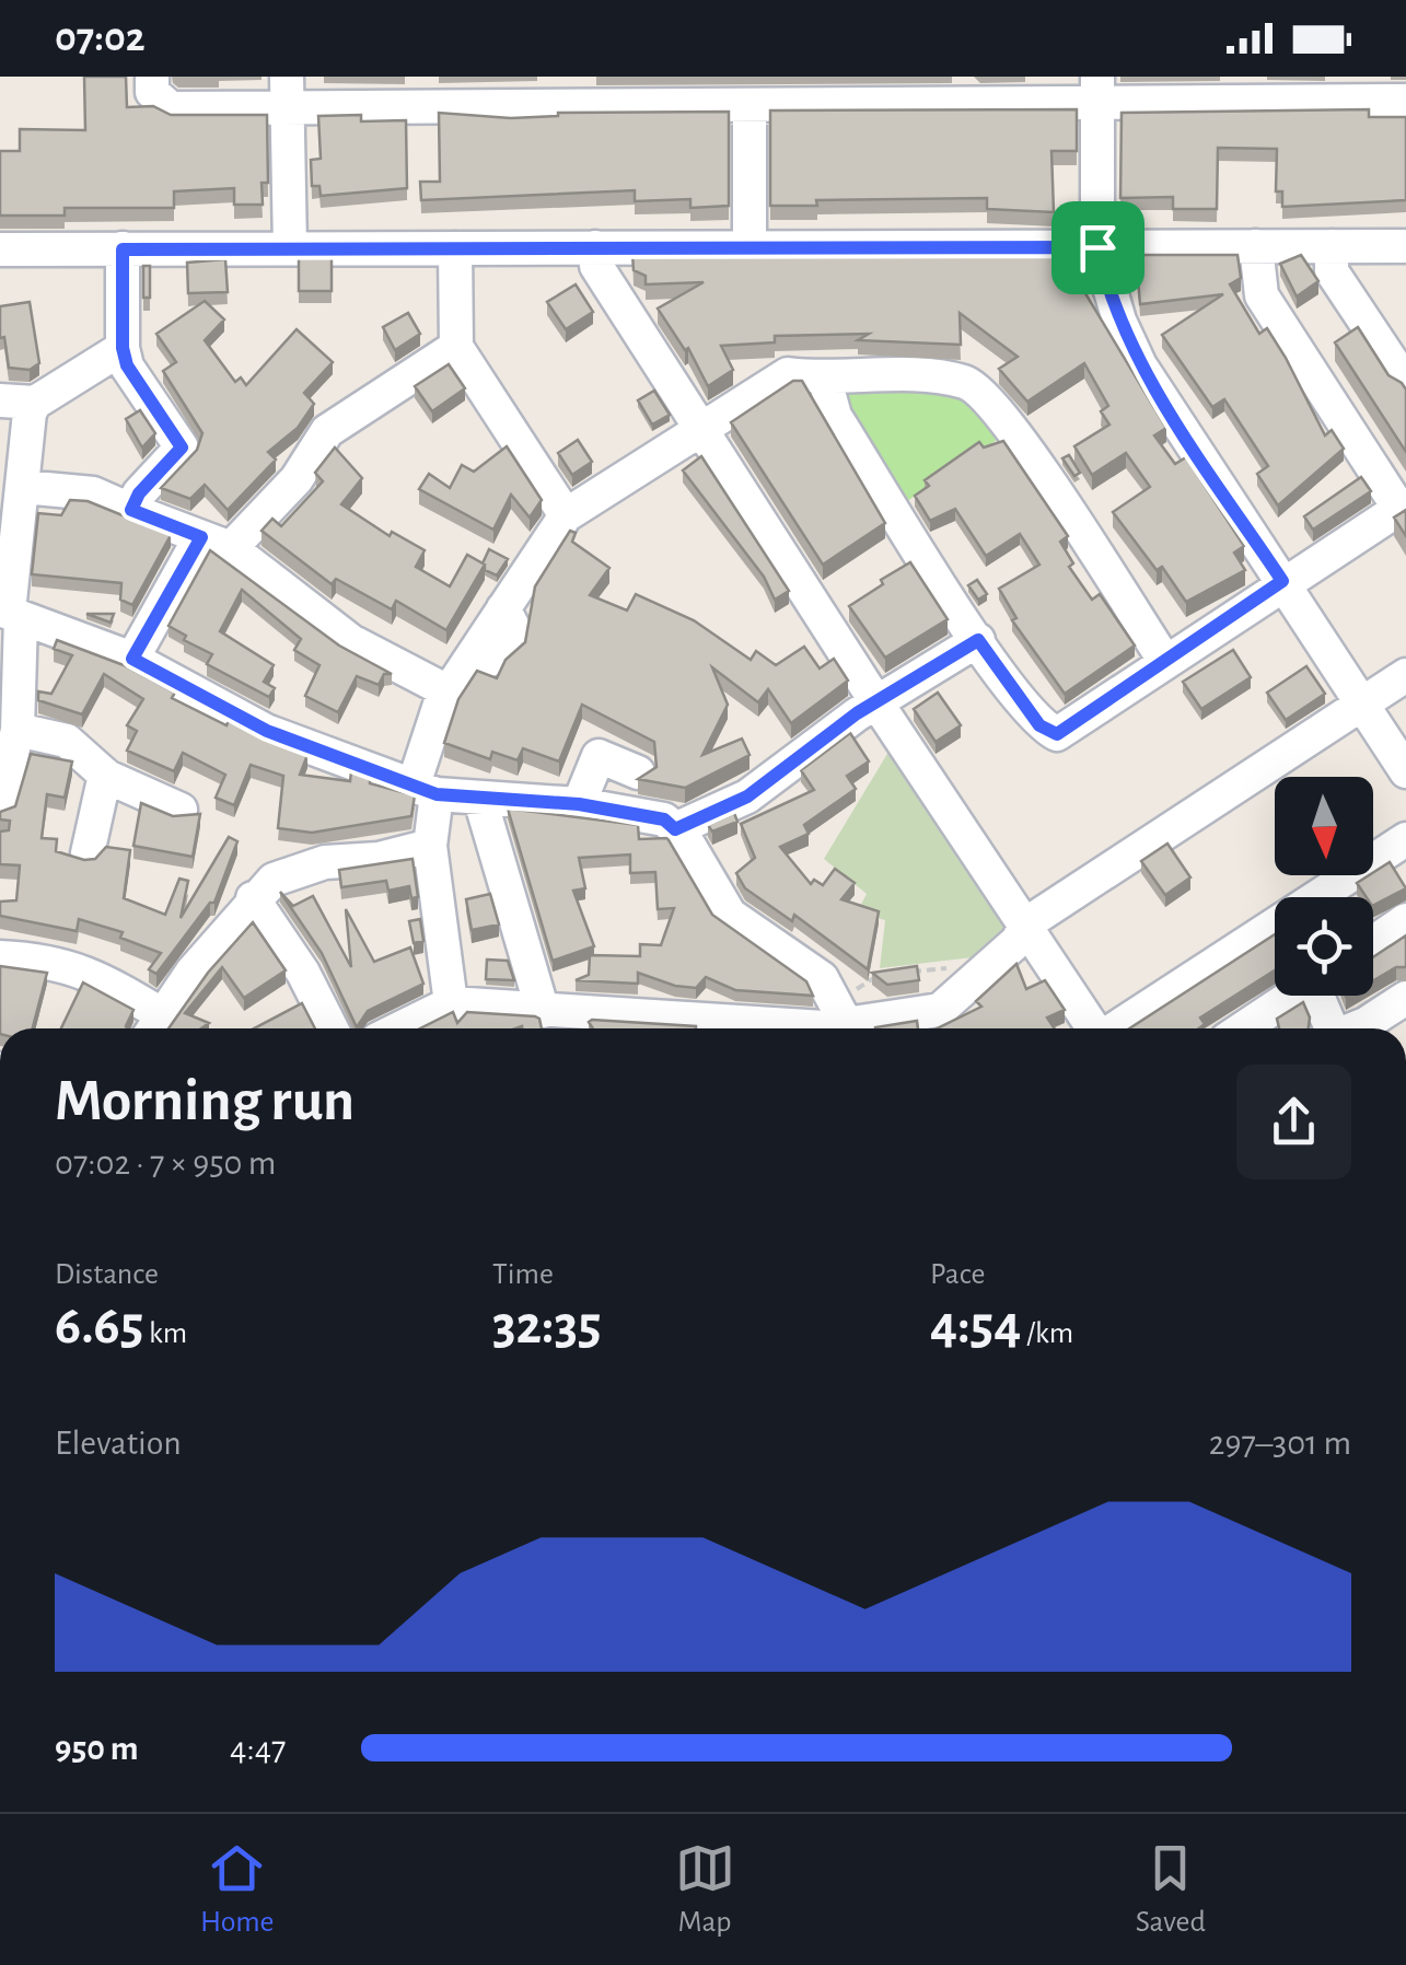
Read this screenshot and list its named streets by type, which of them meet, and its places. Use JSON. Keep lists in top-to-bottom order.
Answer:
{
  "north": "bottom",
  "page": {
    "status": "07:02",
    "heading": ["Morning run", "07:02 · 7 × 950 m"],
    "stats": [
      ["Distance", "6.65 km"],
      ["Time", "32:35"],
      ["Pace", "4:54 /km"]
    ],
    "chart": ["Elevation", "297–301 m"],
    "list": [
      {
        "name": "950 m",
        "note": "4:47"
      }
    ],
    "tabs": ["Home", "Map", "Saved"]
  }
}
